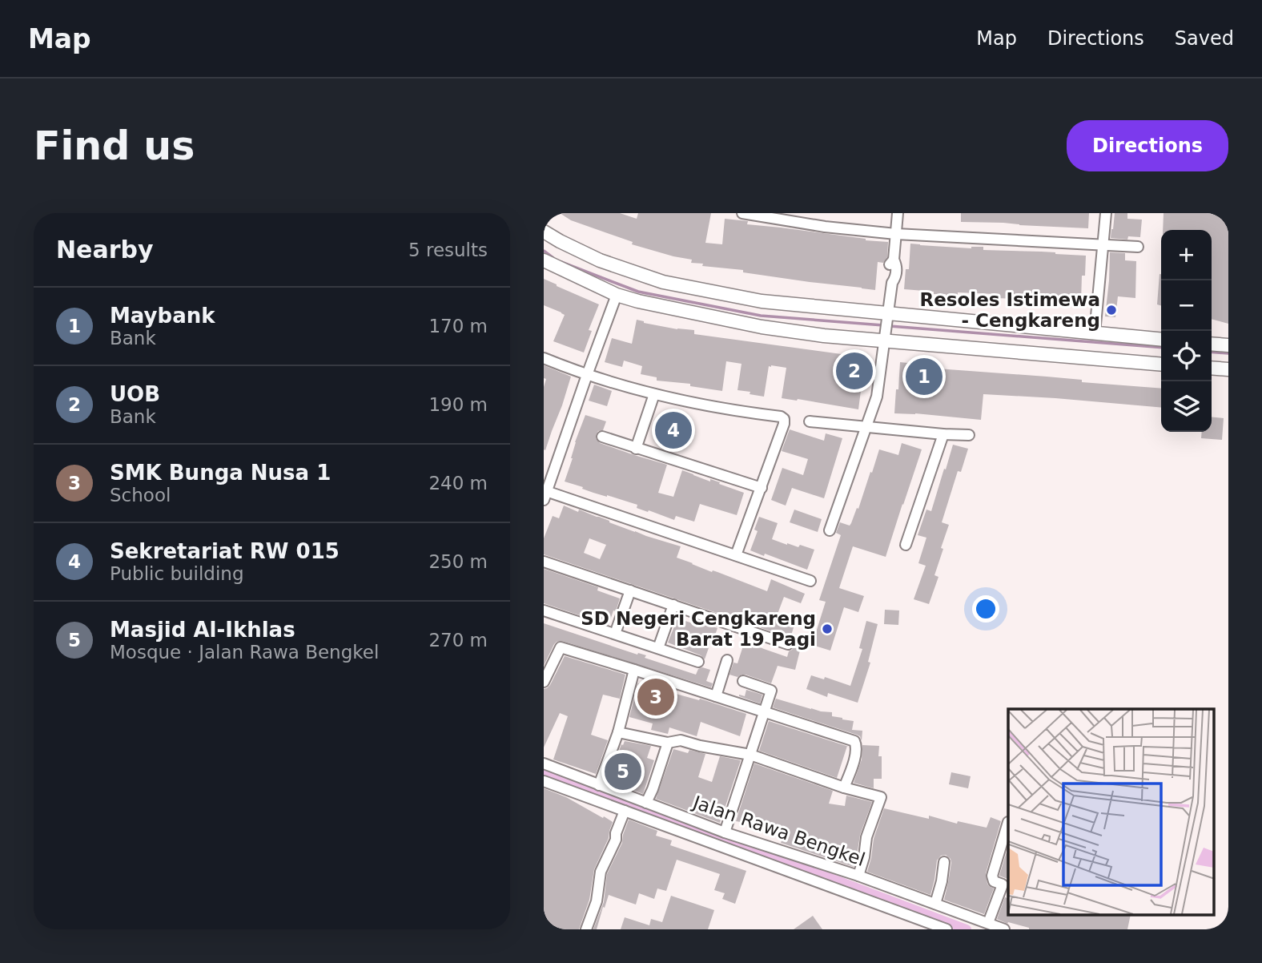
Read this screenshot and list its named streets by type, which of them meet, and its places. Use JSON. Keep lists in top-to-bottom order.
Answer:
{
  "streets": {
    "street": ["Jalan Rawa Bengkel"]
  },
  "places": ["Resoles Istimewa - Cengkareng", "SD Negeri Cengkareng Barat 19 Pagi"],
  "page": {
    "header": "Map",
    "nav": ["Map", "Directions", "Saved"],
    "buttons": "Directions",
    "title": "Find us",
    "heading": ["Nearby", "5 results"],
    "map_buttons": ["+", "−"],
    "list": [
      {
        "mark": "1",
        "name": "Maybank",
        "note": "Bank",
        "value": "170 m"
      },
      {
        "mark": "2",
        "name": "UOB",
        "note": "Bank",
        "value": "190 m"
      },
      {
        "mark": "3",
        "name": "SMK Bunga Nusa 1",
        "note": "School",
        "value": "240 m"
      },
      {
        "mark": "4",
        "name": "Sekretariat RW 015",
        "note": "Public building",
        "value": "250 m"
      },
      {
        "mark": "5",
        "name": "Masjid Al-Ikhlas",
        "note": "Mosque · Jalan Rawa Bengkel",
        "value": "270 m"
      }
    ],
    "pins": [
      "2",
      "1",
      "4",
      "3",
      "5"
    ]
  }
}
